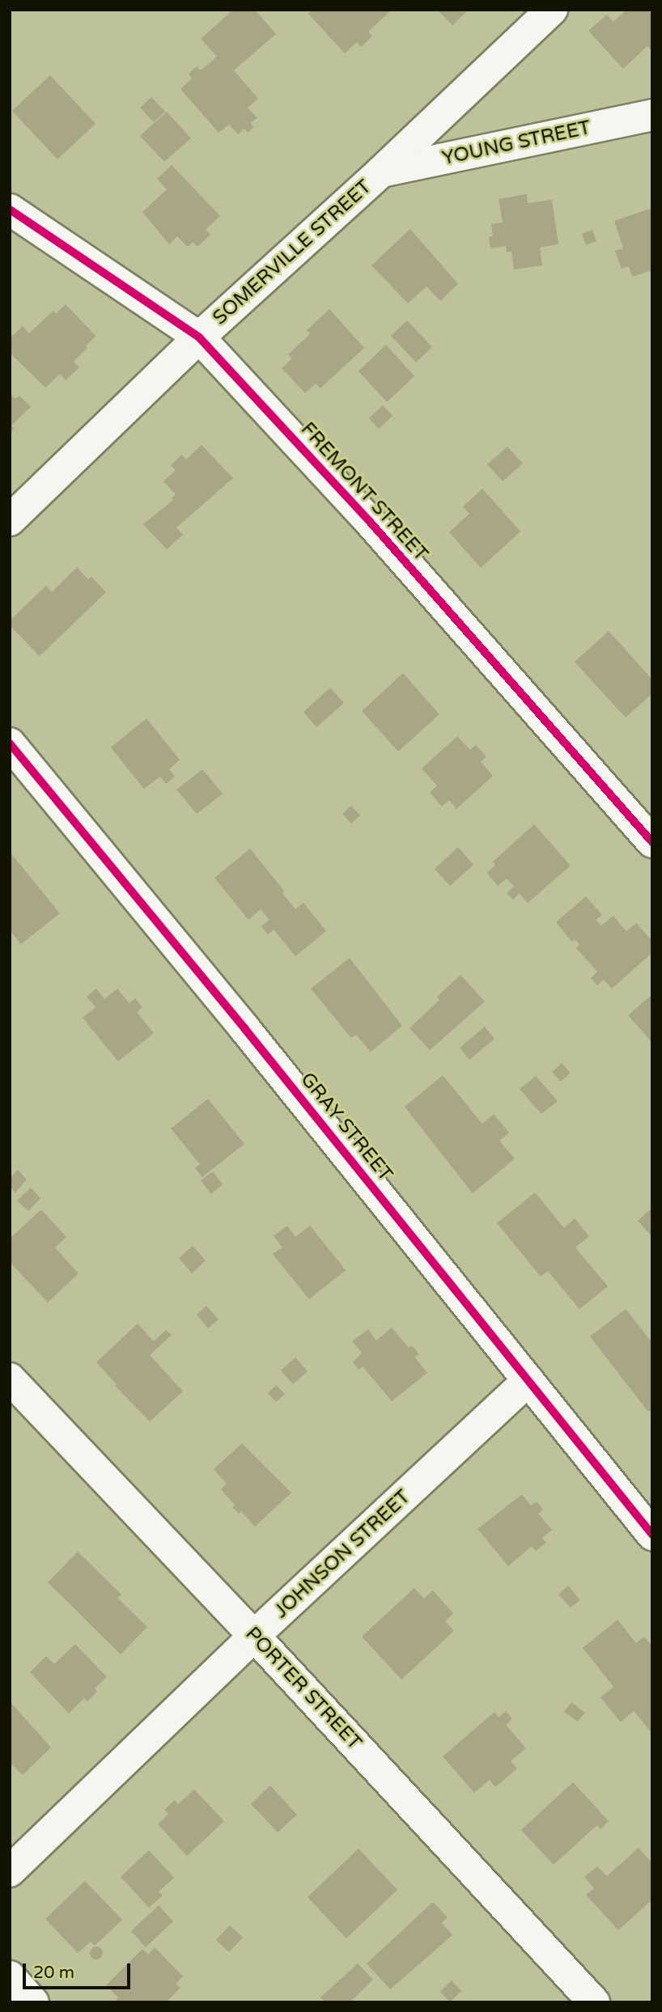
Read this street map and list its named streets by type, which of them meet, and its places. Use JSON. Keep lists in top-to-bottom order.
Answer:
{
  "streets": {
    "street": [
      "YOUNG STREET",
      "SOMERVILLE STREET",
      "FREMONT STREET",
      "GRAY STREET",
      "JOHNSON STREET",
      "PORTER STREET"
    ]
  },
  "crossings": [
    ["YOUNG STREET", "SOMERVILLE STREET"],
    ["SOMERVILLE STREET", "FREMONT STREET"],
    ["GRAY STREET", "JOHNSON STREET"],
    ["JOHNSON STREET", "PORTER STREET"]
  ],
  "scale_bar": "20 m"
}
